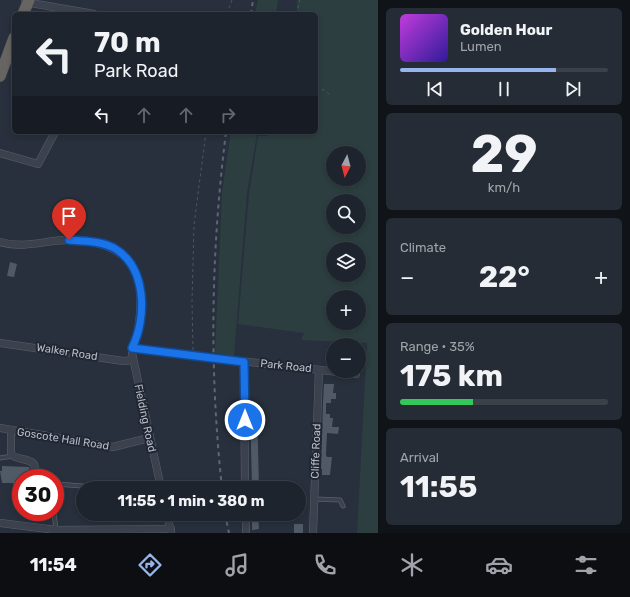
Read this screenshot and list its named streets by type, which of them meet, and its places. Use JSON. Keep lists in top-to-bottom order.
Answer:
{
  "streets": {
    "street": [
      "Walker Road",
      "Park Road",
      "Fielding Road",
      "Goscote Hall Road",
      "Cliffe Road"
    ]
  },
  "crossings": [
    ["Walker Road", "Fielding Road"],
    ["Park Road", "Fielding Road"],
    ["Park Road", "Cliffe Road"],
    ["Fielding Road", "Goscote Hall Road"]
  ],
  "north": "bottom",
  "page": {
    "turn": ["70 m", "Park Road"],
    "song": ["Golden Hour", "Lumen"],
    "tile": [
      ["29", "km/h"],
      "Climate",
      ["Range · 35%", "175 km"],
      ["Arrival", "11:55"]
    ],
    "map_buttons": ["+", "−"],
    "heat": ["−", "22°", "+"],
    "limit": "30",
    "trip": "11:55 · 1 min · 380 m",
    "tabs": "11:54"
  }
}
